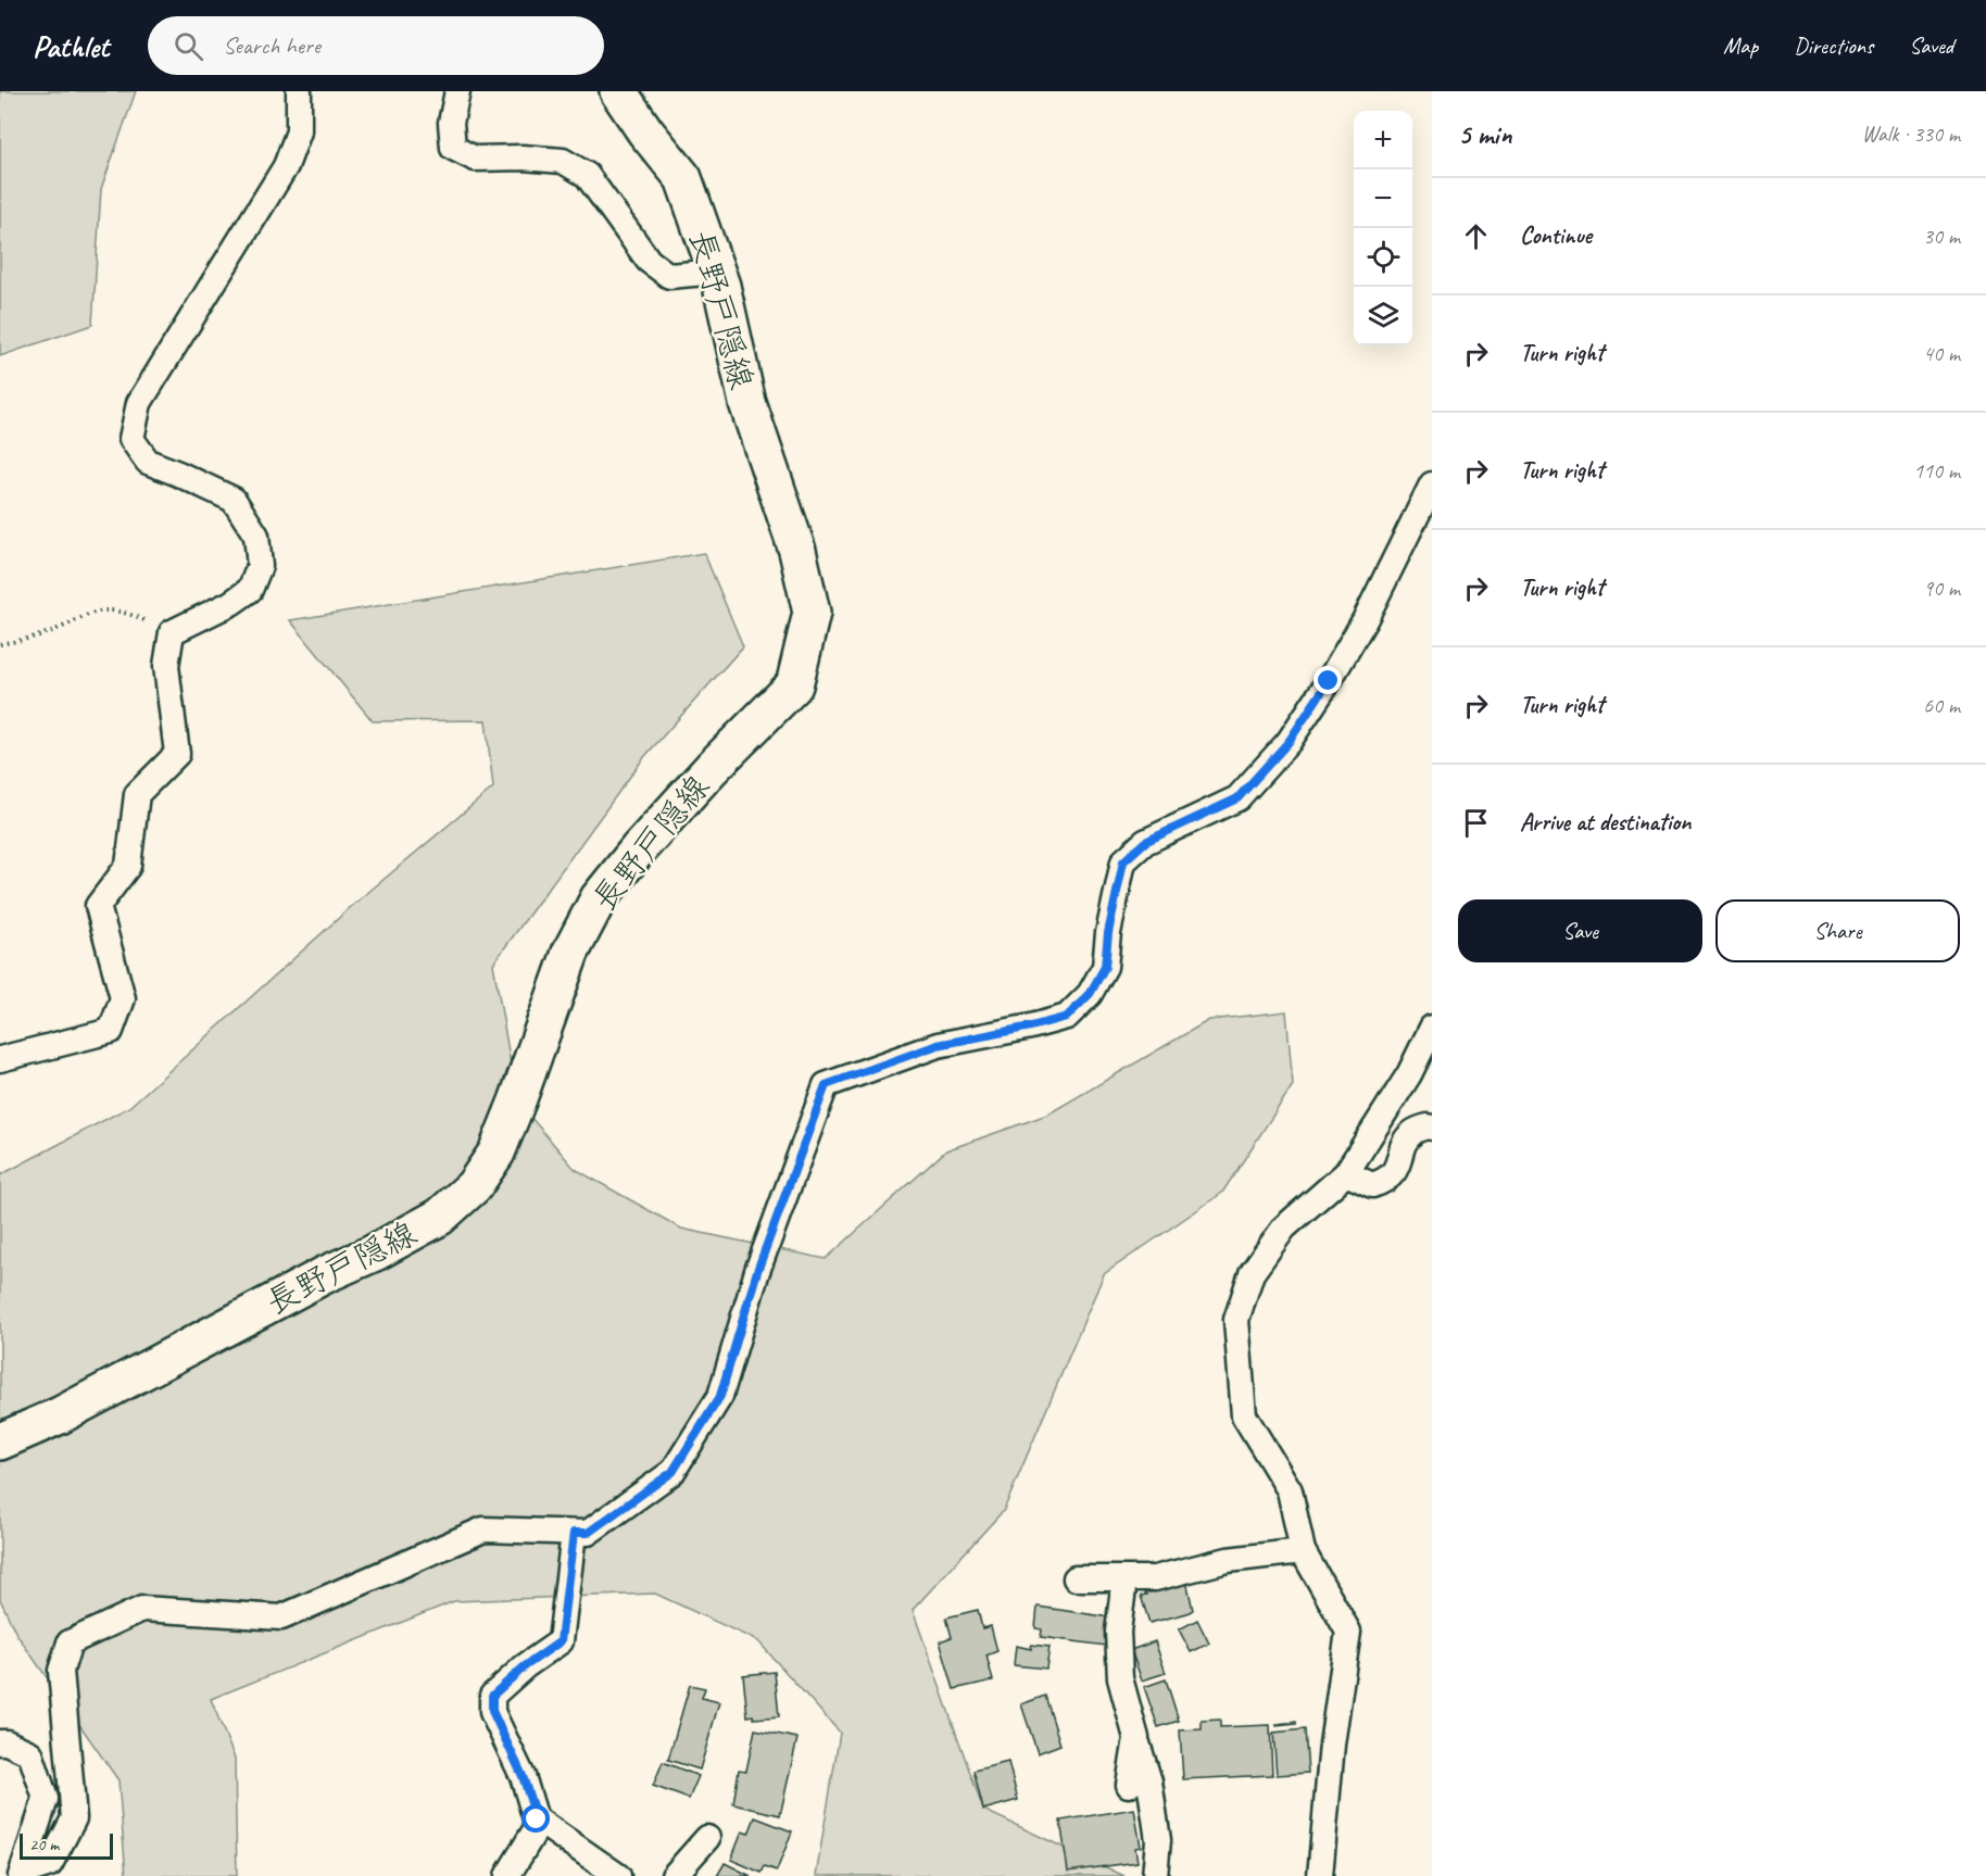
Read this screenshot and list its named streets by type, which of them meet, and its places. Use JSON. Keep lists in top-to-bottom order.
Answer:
{
  "streets": {
    "main road": ["長野戸隠線"]
  },
  "scale_bar": "20 m",
  "page": {
    "header": "Pathlet",
    "search": "Search here",
    "nav": ["Map", "Directions", "Saved"],
    "heading": ["5 min", "Walk · 330 m"],
    "map_buttons": ["+", "−"],
    "list": [
      ["Continue", "30 m"],
      ["Turn right", "40 m"],
      ["Turn right", "110 m"],
      ["Turn right", "90 m"],
      ["Turn right", "60 m"],
      "Arrive at destination"
    ],
    "buttons": ["Save", "Share"],
    "scale": "20 m"
  }
}
